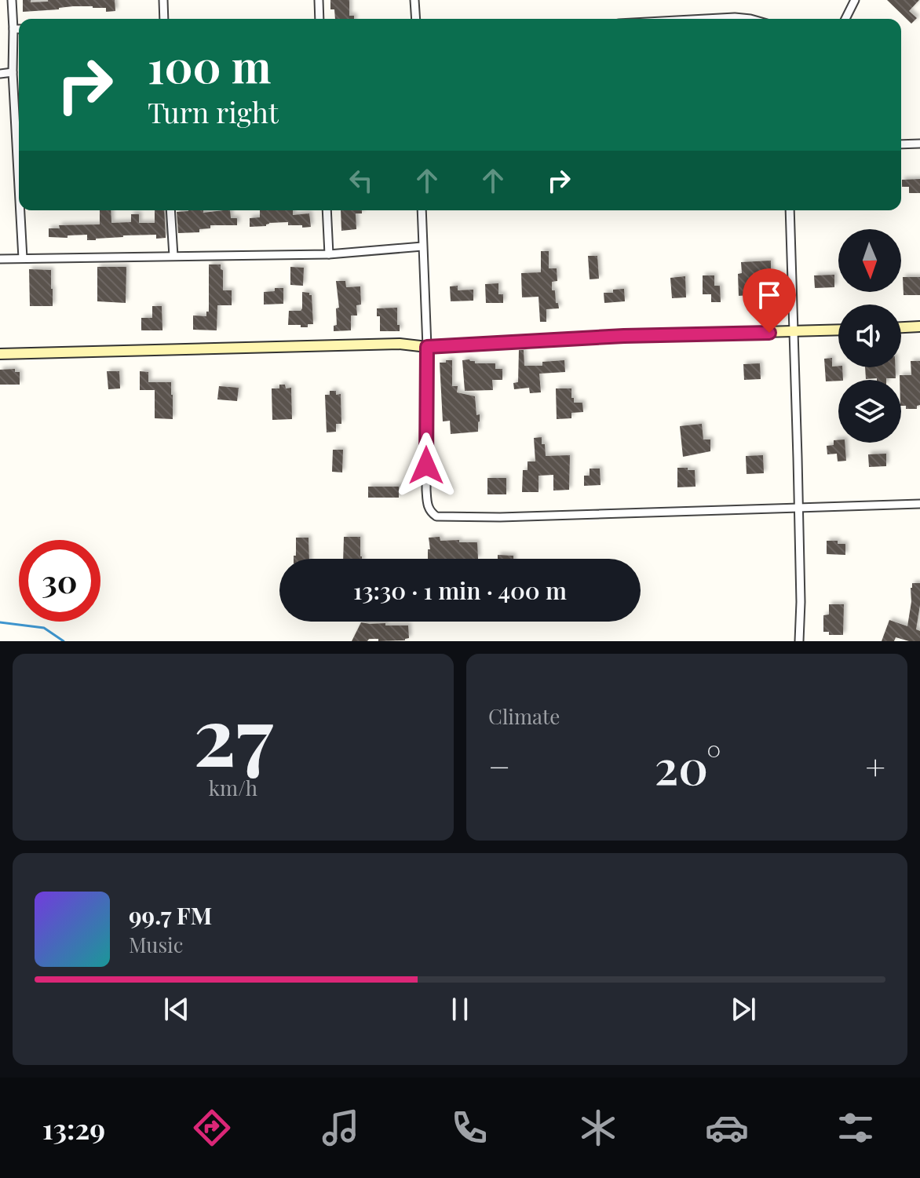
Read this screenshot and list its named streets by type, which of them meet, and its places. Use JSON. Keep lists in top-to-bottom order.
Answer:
{
  "north": "bottom",
  "page": {
    "turn": ["100 m", "Turn right"],
    "limit": "30",
    "trip": "13:30 · 1 min · 400 m",
    "tile": [
      ["27", "km/h"],
      "Climate"
    ],
    "heat": ["−", "20°", "+"],
    "song": ["99.7 FM", "Music"],
    "tabs": "13:29"
  }
}
